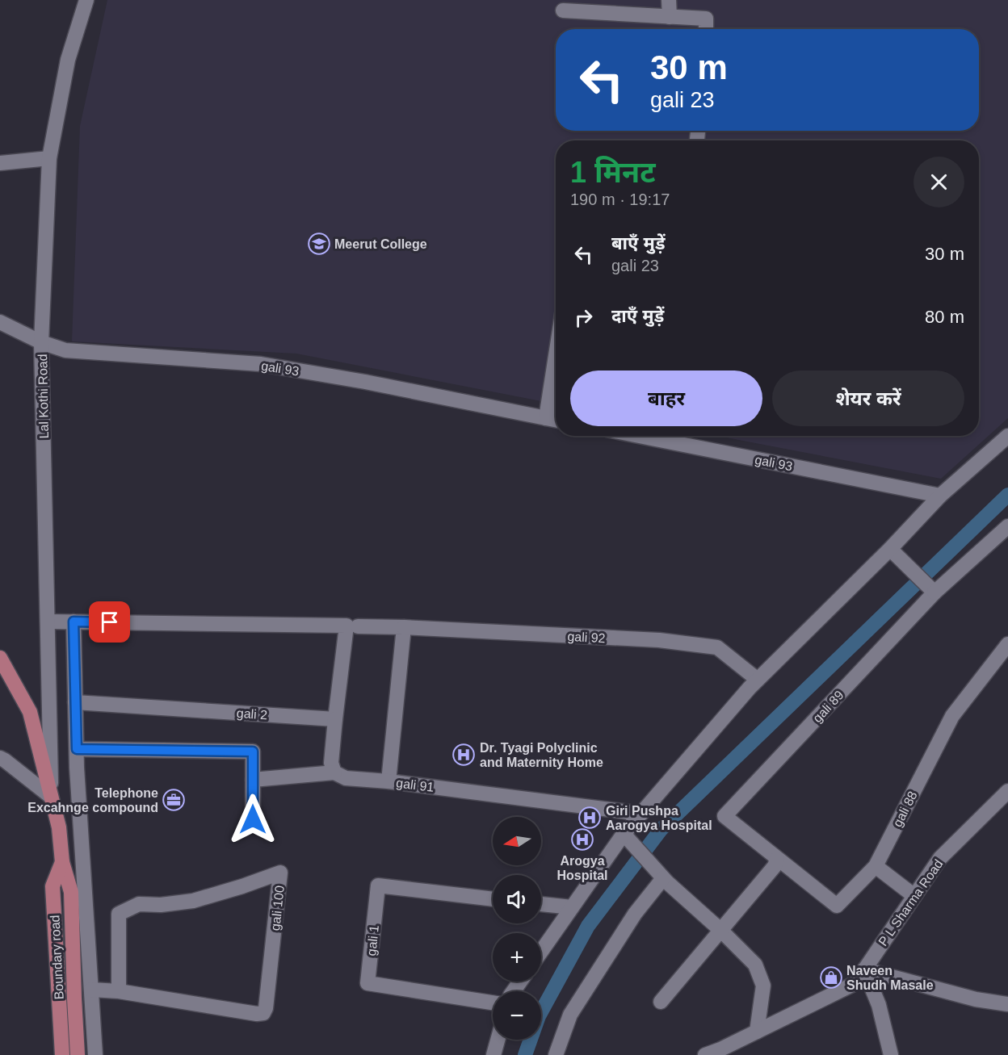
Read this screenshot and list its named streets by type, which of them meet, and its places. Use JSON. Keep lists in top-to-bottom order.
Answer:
{
  "streets": {
    "main road": ["Boundary road"],
    "street": [
      "gali 93",
      "Lal Kothi Road",
      "gali 92",
      "gali 89",
      "gali 2",
      "gali 91",
      "gali 88",
      "P L Sharma Road",
      "gali 100",
      "gali 1"
    ]
  },
  "crossings": [
    ["gali 93", "Lal Kothi Road"],
    ["Lal Kothi Road", "Boundary road"],
    ["gali 92", "gali 91"],
    ["gali 89", "gali 88"]
  ],
  "places": {
    "school or university": ["Meerut College"],
    "hospital": ["Dr. Tyagi Polyclinic and Maternity Home", "Giri Pushpa Aarogya Hospital", "Arogya Hospital"],
    "office": ["Telephone Excahnge compound"],
    "shop": ["Naveen Shudh Masale"]
  },
  "north": "left",
  "page": {
    "turn": ["30 m", "gali 23"],
    "heading": ["1 मिनट", "190 m · 19:17"],
    "list": [
      {
        "name": "बाएँ मुड़ें",
        "note": "gali 23",
        "value": "30 m"
      },
      {
        "name": "दाएँ मुड़ें",
        "value": "80 m"
      }
    ],
    "buttons": ["बाहर", "शेयर करें"],
    "map_buttons": ["+", "−"]
  }
}
